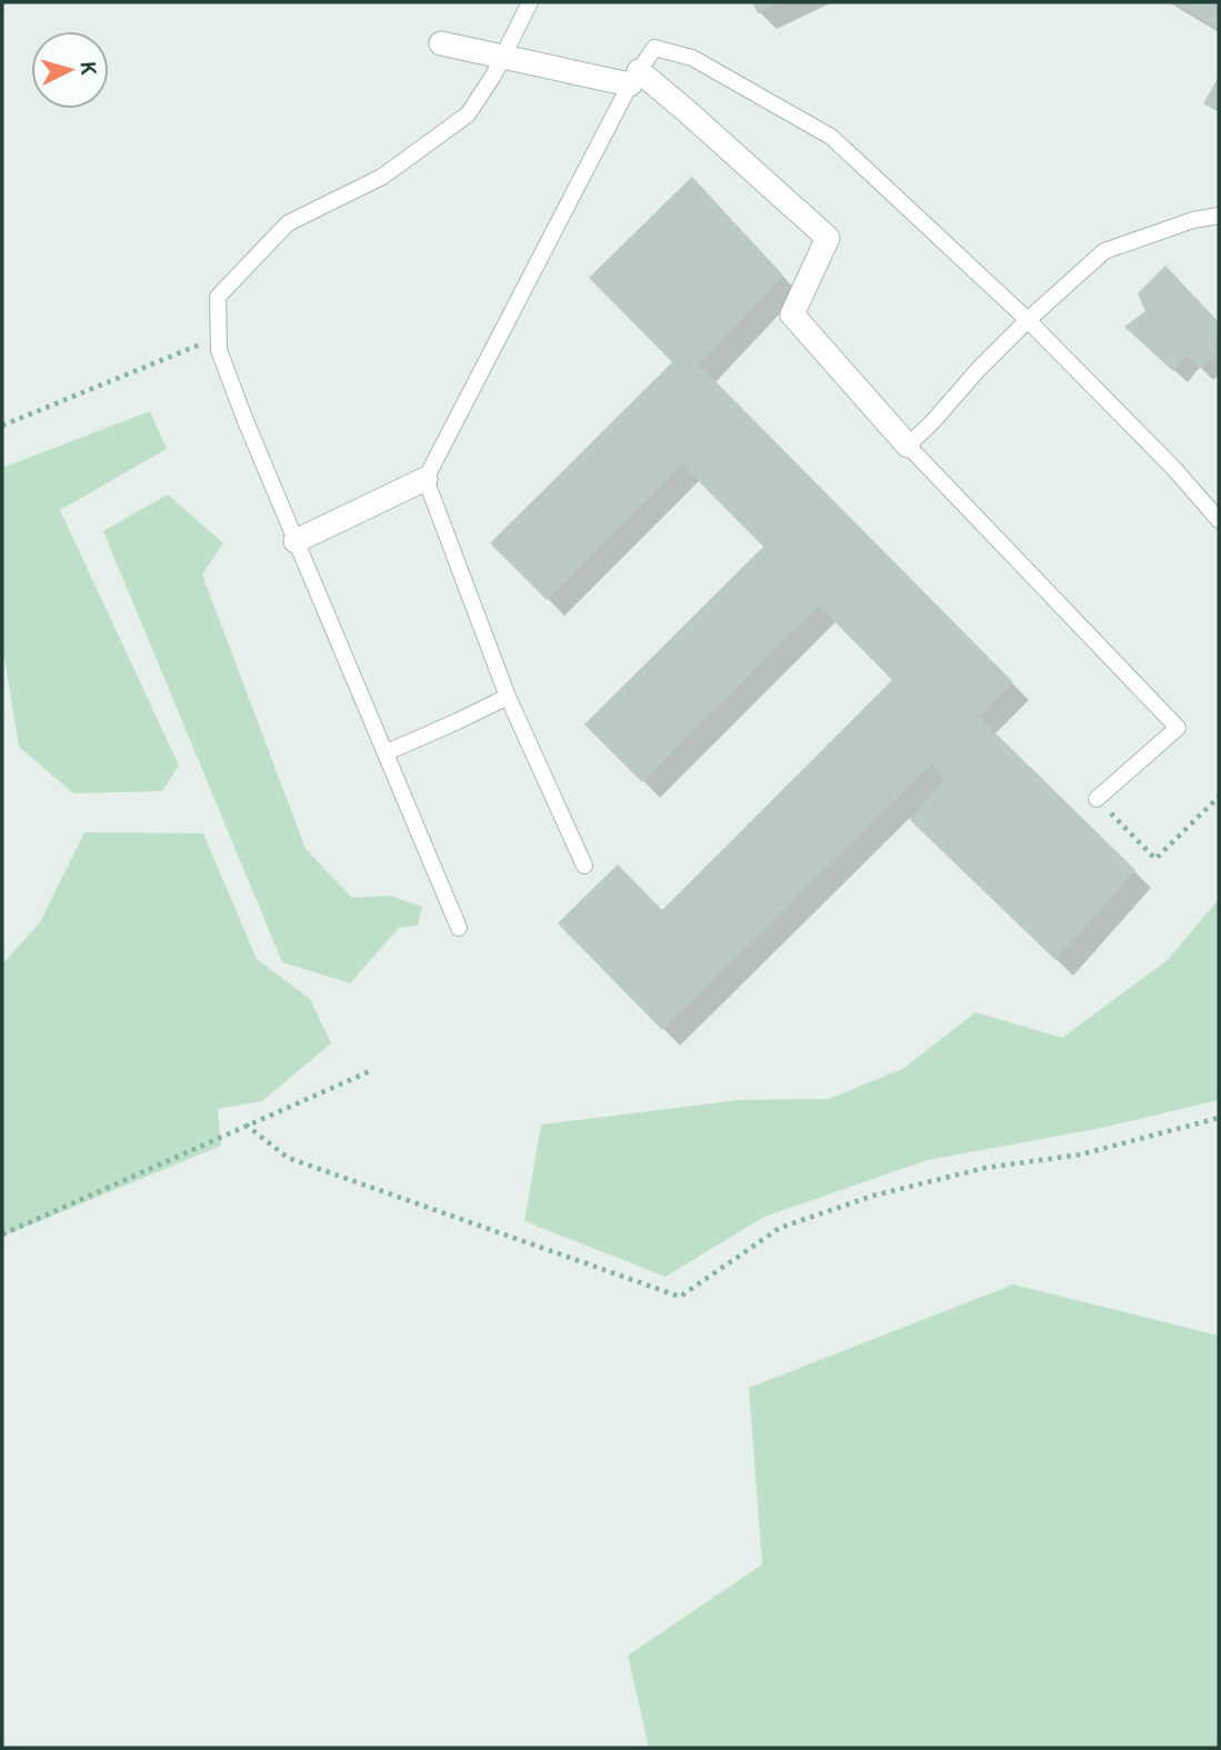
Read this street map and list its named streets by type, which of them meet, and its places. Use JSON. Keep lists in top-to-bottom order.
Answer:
{
  "north": "right"
}
